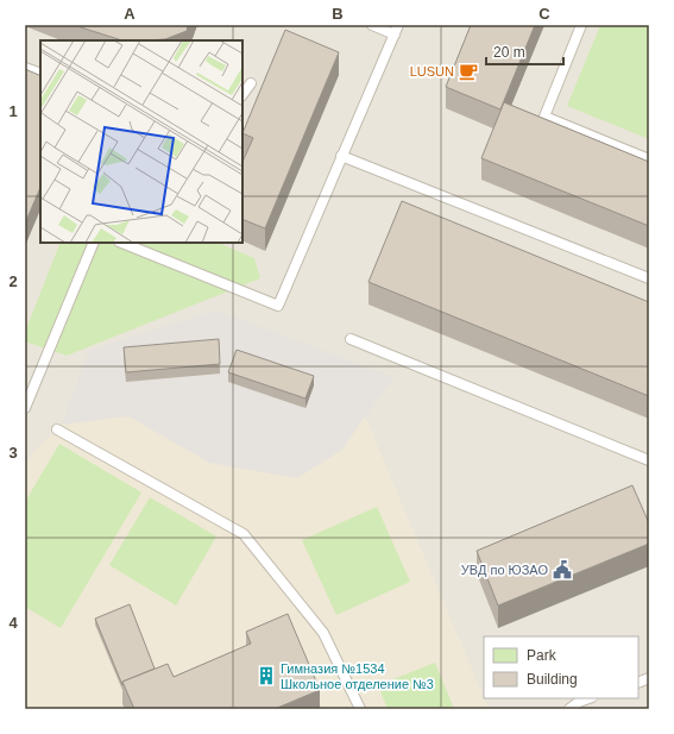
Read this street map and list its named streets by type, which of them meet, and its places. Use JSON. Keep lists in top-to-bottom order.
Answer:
{
  "places": {
    "cafe": ["LUSUN"],
    "public building": ["УВД по ЮЗАО"],
    "building": ["Гимназия №1534 Школьное отделение №3"]
  },
  "legend": ["Park", "Building"],
  "scale_bar": "20 m",
  "grid": {
    "columns": ["A", "B", "C"],
    "rows": [
      "1",
      "2",
      "3",
      "4"
    ]
  }
}
